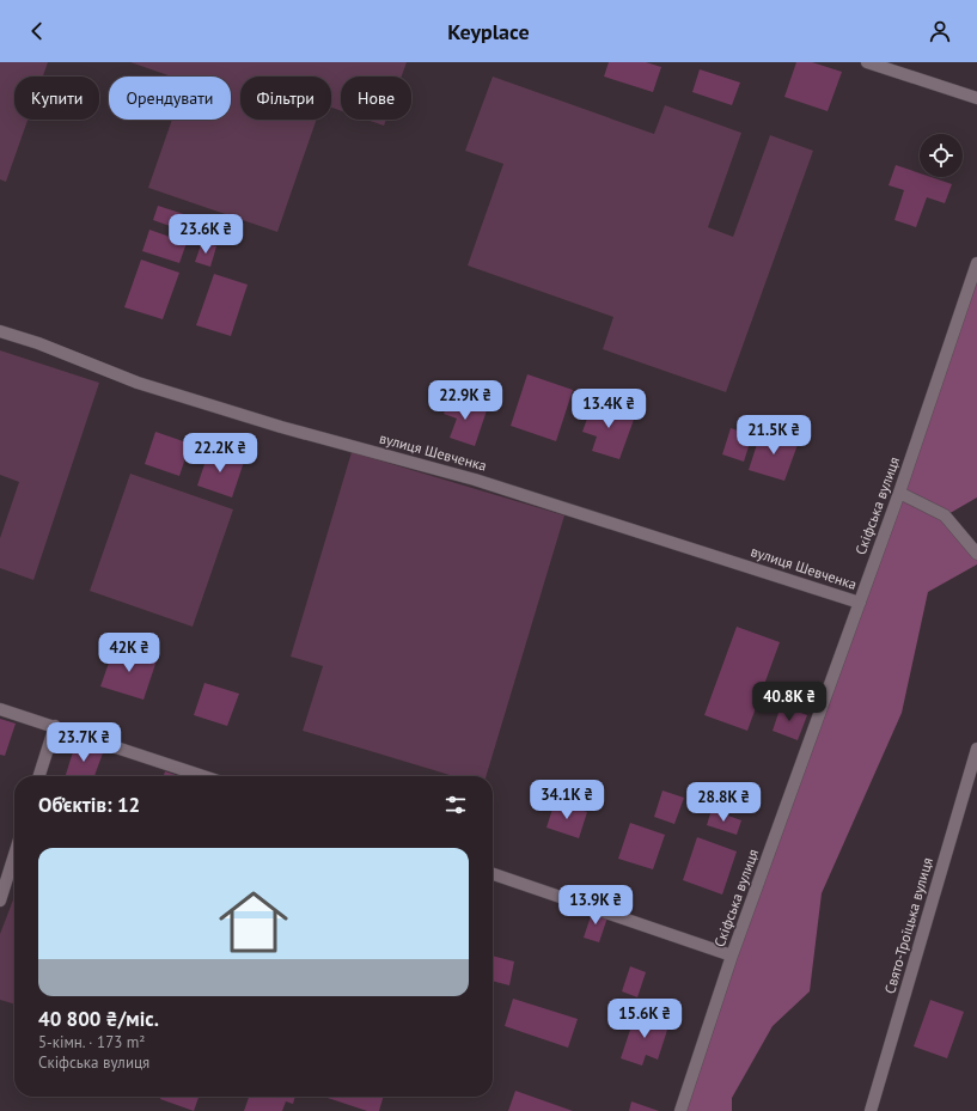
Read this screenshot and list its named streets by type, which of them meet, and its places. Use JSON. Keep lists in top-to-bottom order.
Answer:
{
  "streets": {
    "street": ["вулиця Шевченка", "Скіфська вулиця", "Свято-Троїцька вулиця"]
  },
  "crossings": [
    ["вулиця Шевченка", "Скіфська вулиця"]
  ],
  "page": {
    "header": "Keyplace",
    "chip": [
      "Купити",
      "Орендувати",
      "Фільтри",
      "Нове"
    ],
    "price": [
      "23.6K ₴",
      "22.9K ₴",
      "13.4K ₴",
      "21.5K ₴",
      "22.2K ₴",
      "42K ₴",
      "40.8K ₴",
      "23.7K ₴",
      "34.1K ₴",
      "28.8K ₴",
      "13.9K ₴",
      "15.6K ₴"
    ],
    "heading": "Об’єктів: 12",
    "list": [
      {
        "name": "40 800 ₴/міс.",
        "note": "5-кімн. · 173 m² · Скіфська вулиця"
      }
    ]
  }
}
